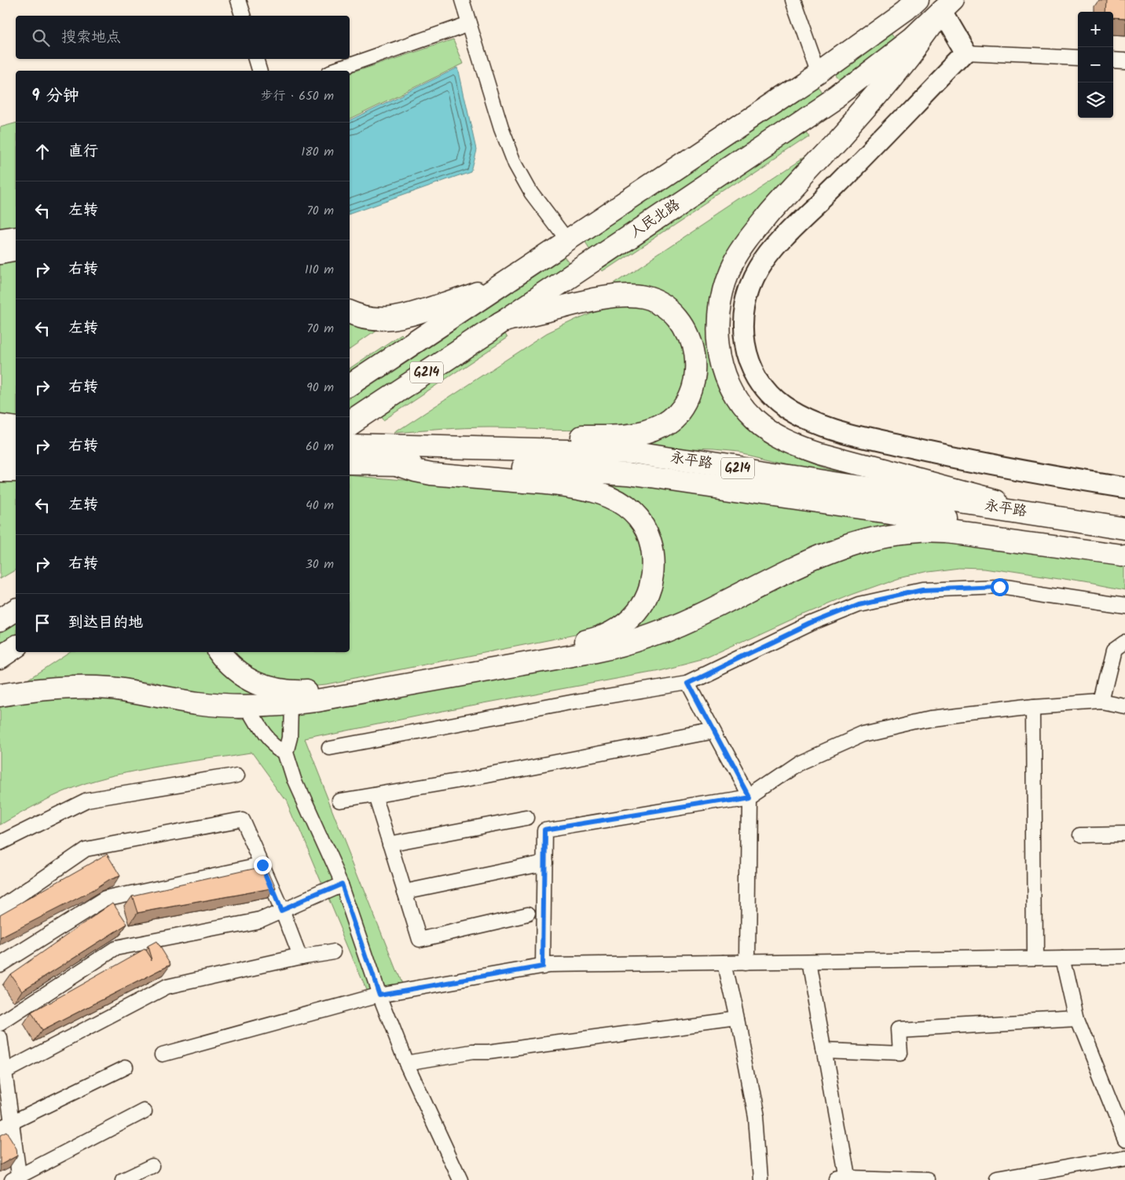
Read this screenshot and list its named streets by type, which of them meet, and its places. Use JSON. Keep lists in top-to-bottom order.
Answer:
{
  "streets": {
    "main road": ["人民北路", "G214", "永平路"]
  },
  "page": {
    "map_buttons": ["+", "−"],
    "search": "搜索地点",
    "heading": ["9 分钟", "步行 · 650 m"],
    "list": [
      ["直行", "180 m"],
      ["左转", "70 m"],
      ["右转", "110 m"],
      ["左转", "70 m"],
      ["右转", "90 m"],
      ["右转", "60 m"],
      ["左转", "40 m"],
      ["右转", "30 m"],
      "到达目的地"
    ]
  }
}
